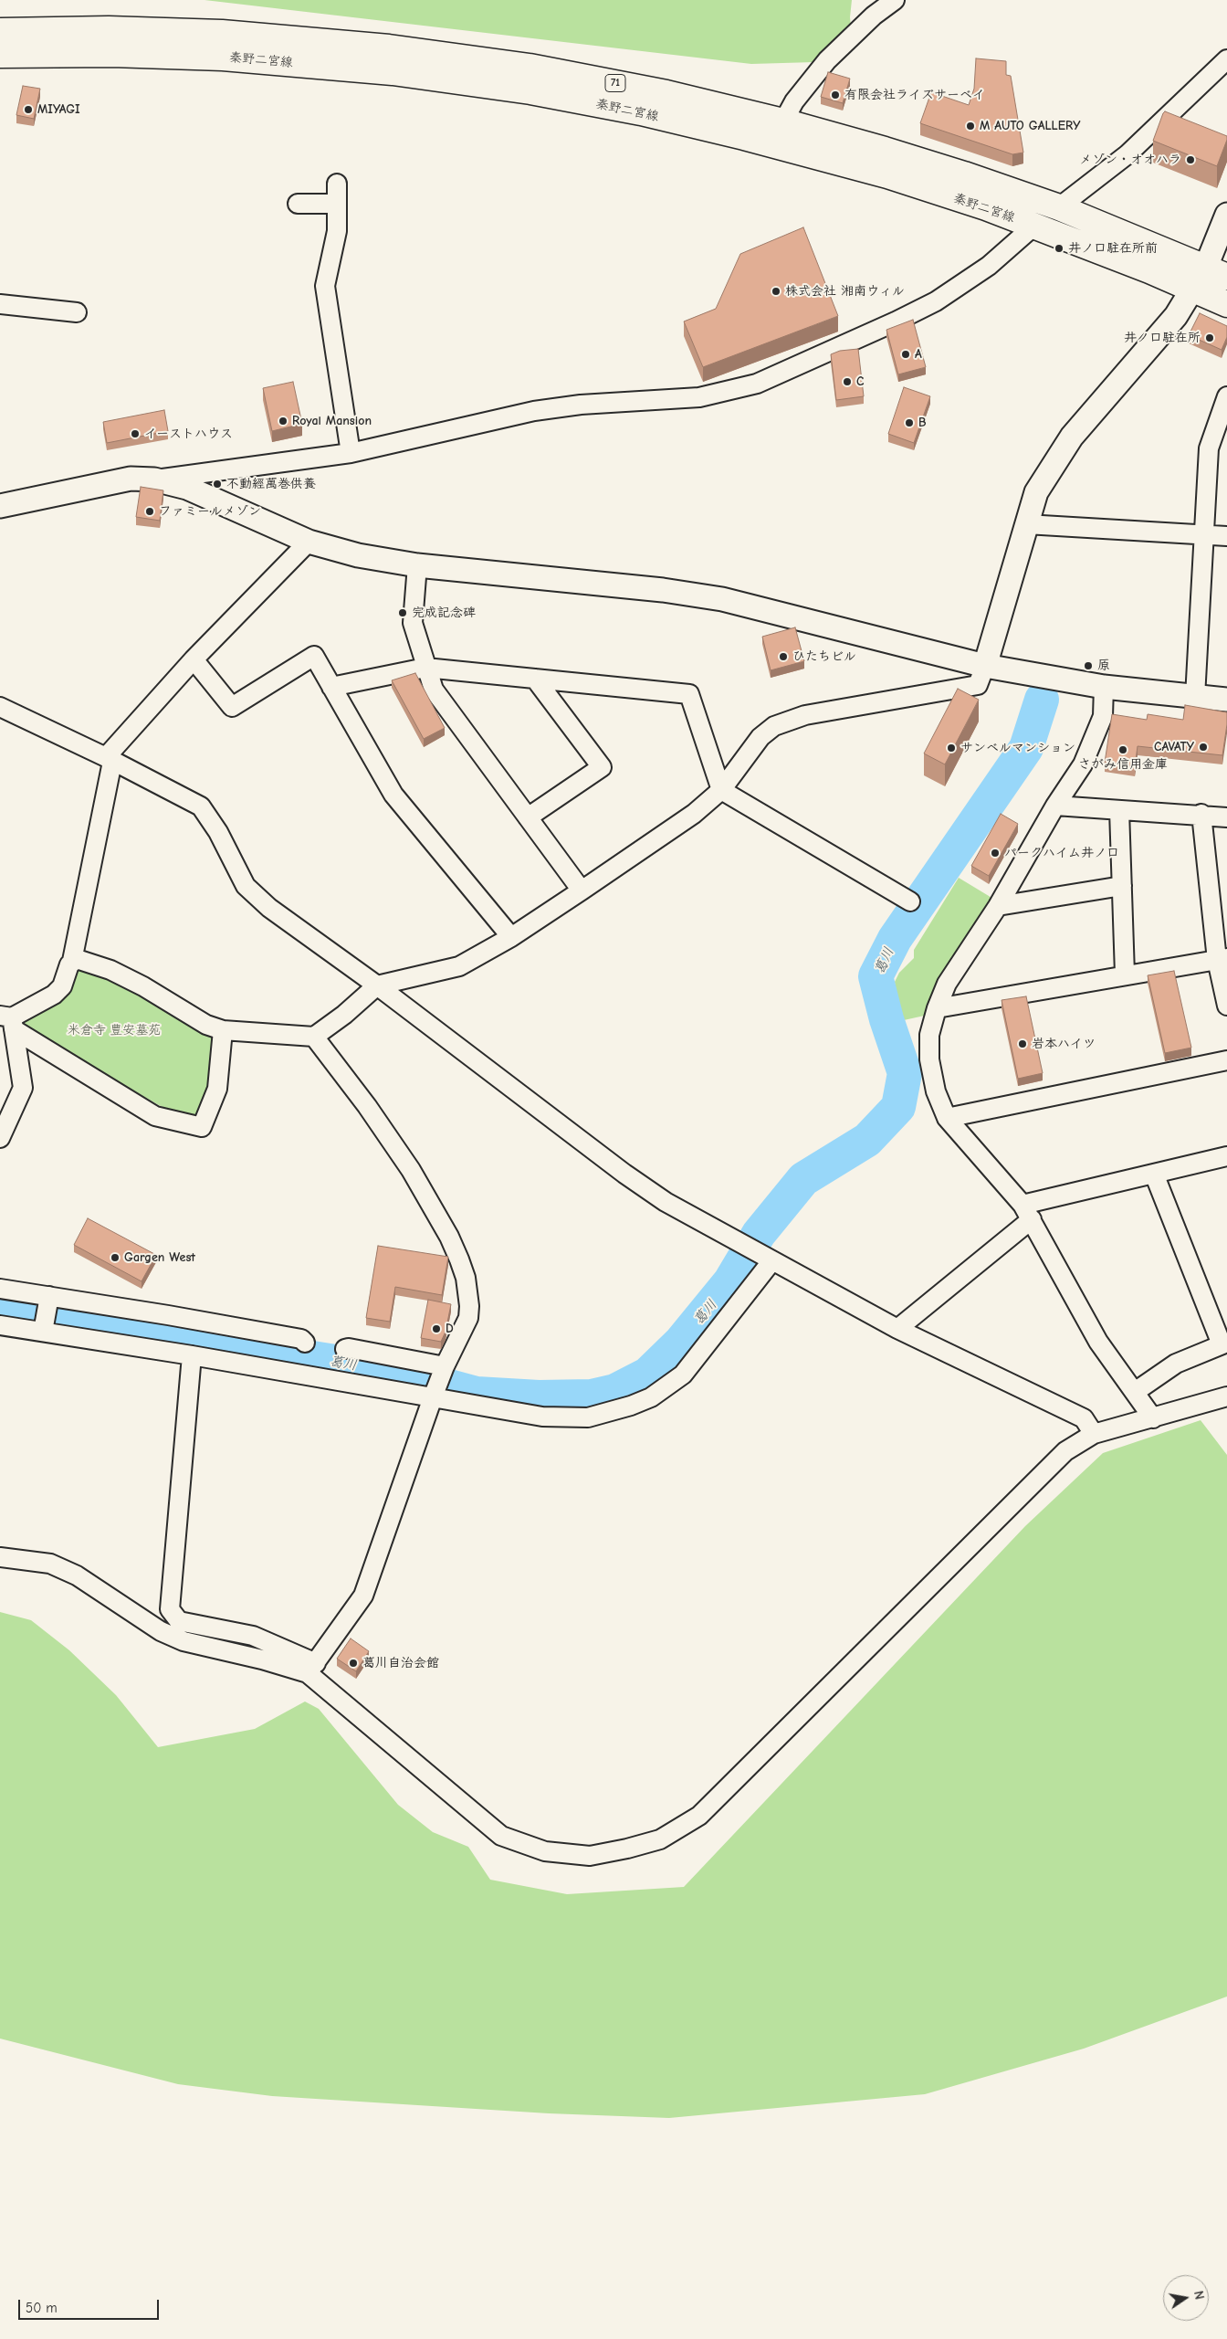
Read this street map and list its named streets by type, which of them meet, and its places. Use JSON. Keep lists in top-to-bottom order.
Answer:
{
  "streets": {
    "main road": ["秦野二宮線", "71"]
  },
  "water": ["葛川"],
  "parks": ["米倉寺 豊安墓苑"],
  "places": [
    "有限会社ライズサーベイ",
    "MIYAGI",
    "M AUTO GALLERY",
    "メゾン・オオハラ",
    "井ノ口駐在所前",
    "株式会社 湘南ウィル",
    "井ノ口駐在所",
    "A",
    "C",
    "Royal Mansion",
    "B",
    "イーストハウス",
    "不動經萬巻供養",
    "ファミールメゾン",
    "完成記念碑",
    "ひたちビル",
    "原",
    "CAVATY",
    "サンベルマンション",
    "さがみ信用金庫",
    "パークハイム井ノ口",
    "岩本ハイツ",
    "Gargen West",
    "D",
    "葛川自治会館"
  ],
  "scale_bar": "50 m",
  "north": "right"
}
